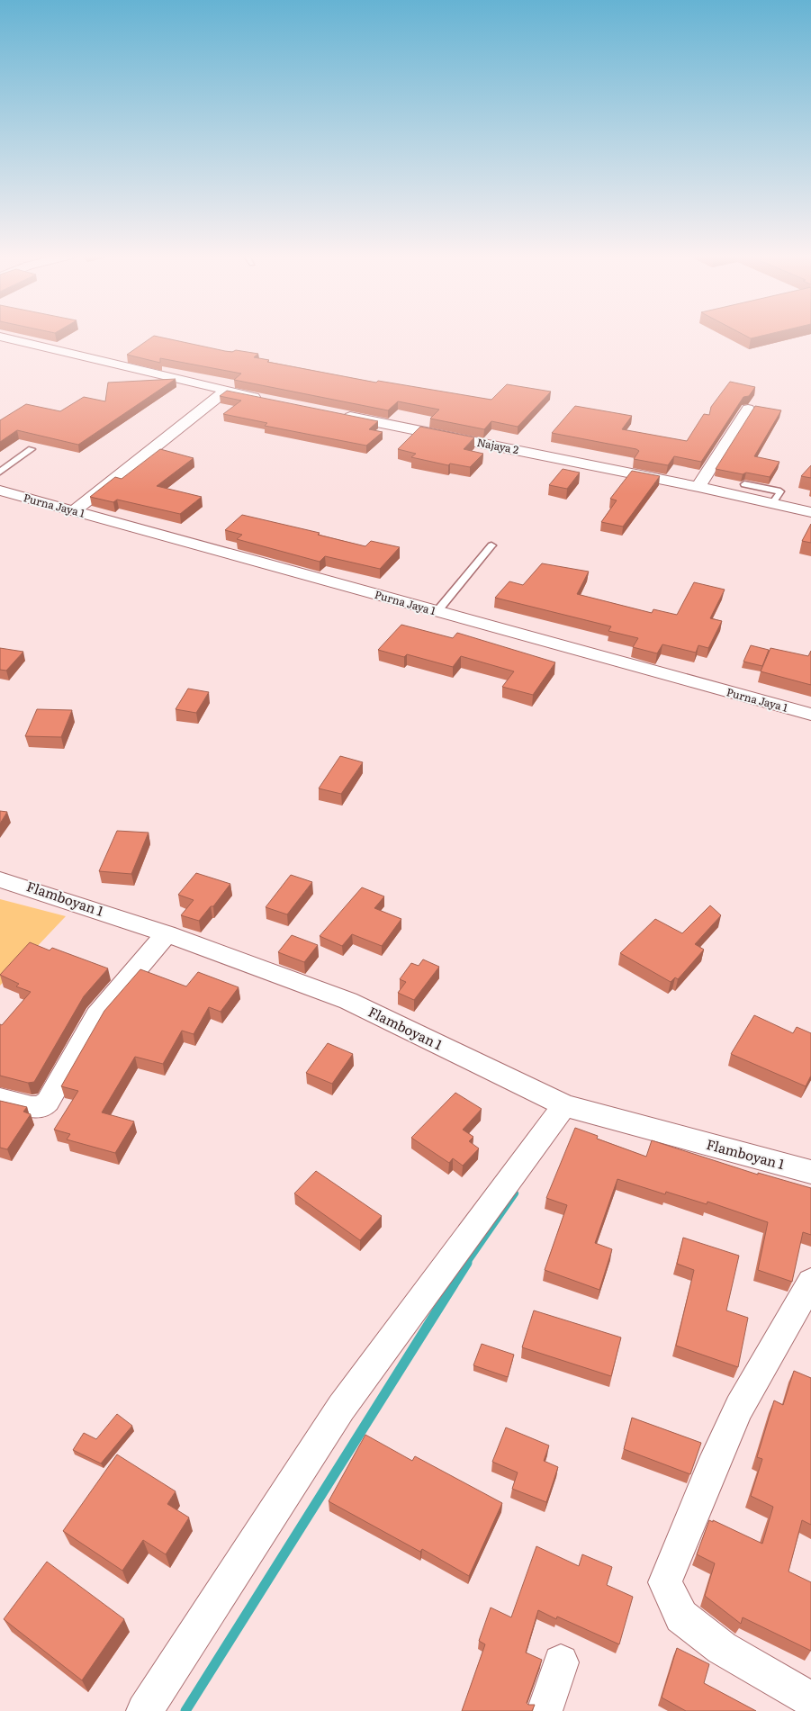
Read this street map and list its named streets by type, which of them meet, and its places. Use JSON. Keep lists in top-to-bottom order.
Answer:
{
  "streets": {
    "street": ["Najaya 2", "Purna Jaya 1", "Flamboyan 1"]
  }
}
